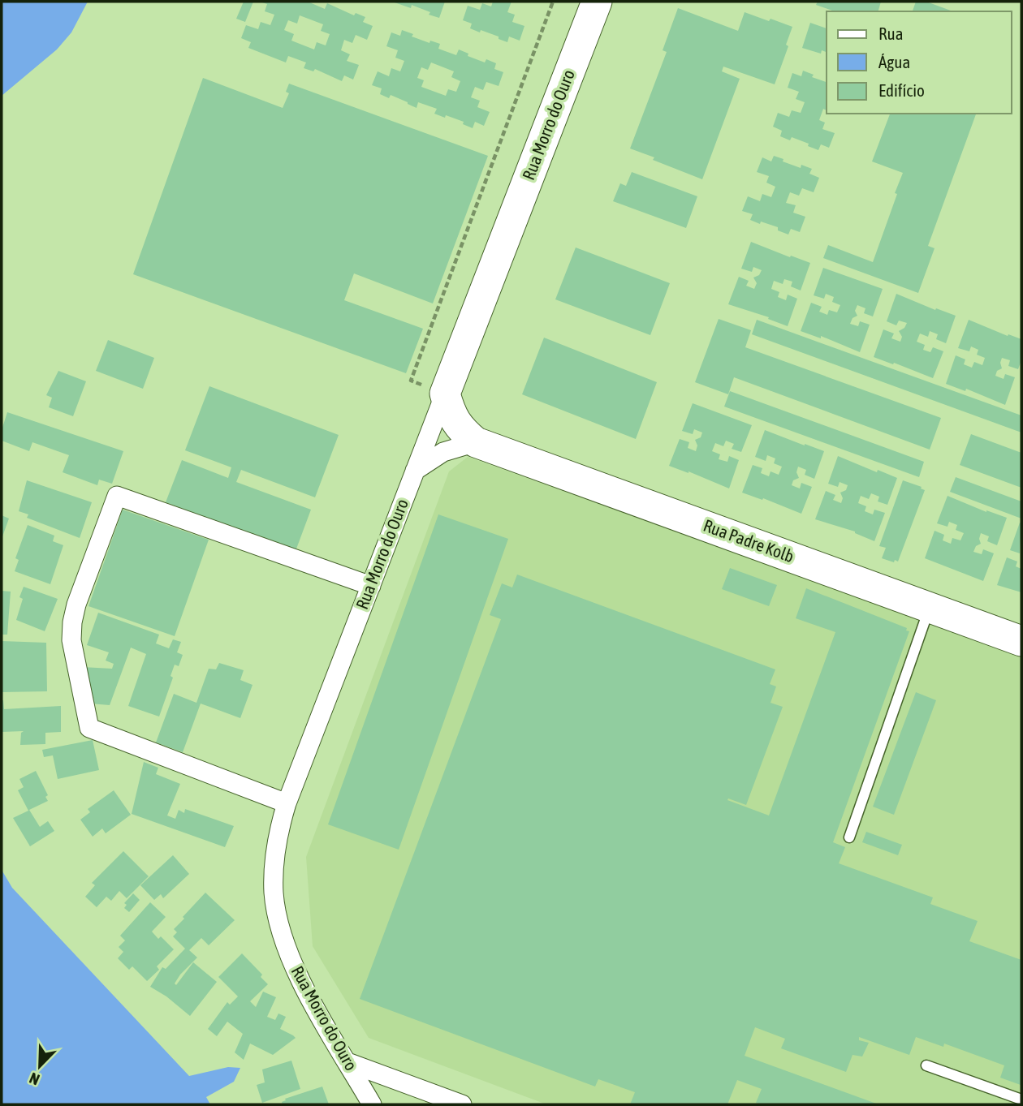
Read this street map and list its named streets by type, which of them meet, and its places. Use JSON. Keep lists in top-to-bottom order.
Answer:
{
  "streets": {
    "main road": ["Rua Morro do Ouro", "Rua Padre Kolb"]
  },
  "crossings": [
    ["Rua Morro do Ouro", "Rua Padre Kolb"]
  ],
  "legend": ["Rua", "Água", "Edifício"],
  "north": "bottom left"
}
